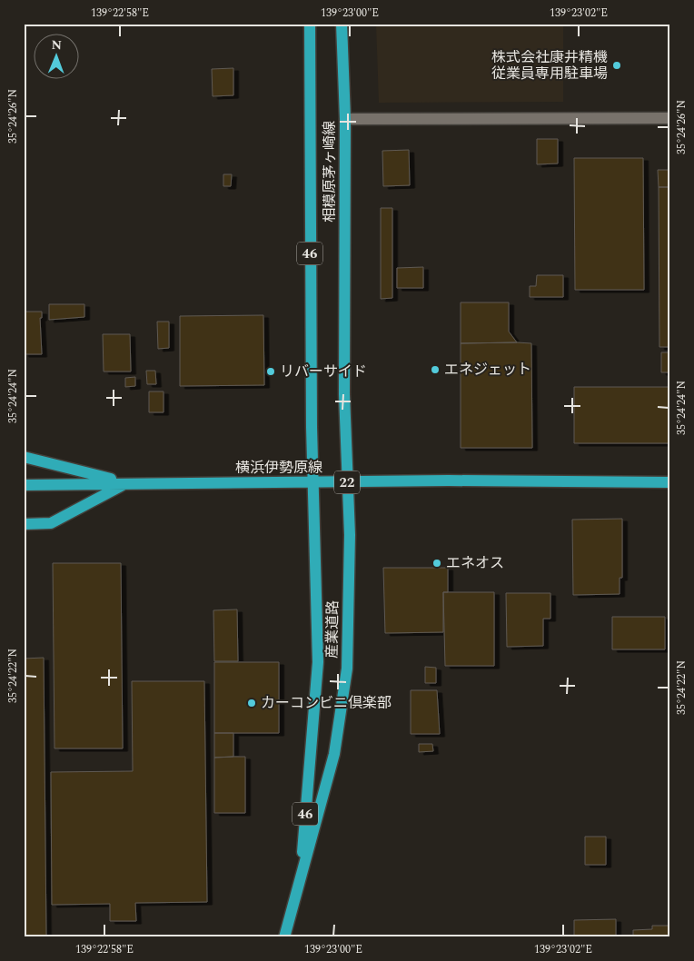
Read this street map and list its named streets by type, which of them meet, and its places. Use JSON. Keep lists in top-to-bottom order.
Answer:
{
  "streets": {
    "main road": [
      "相模原茅ヶ崎線",
      "46",
      "横浜伊勢原線",
      "22",
      "産業道路"
    ]
  },
  "crossings": [
    ["相模原茅ヶ崎線", "横浜伊勢原線"],
    ["相模原茅ヶ崎線", "産業道路"],
    ["横浜伊勢原線", "産業道路"]
  ],
  "places": [
    "株式会社康井精機 従業員専用駐車場",
    "エネジェット",
    "リバーサイド",
    "エネオス",
    "カーコンビニ倶楽部"
  ],
  "north": "top",
  "coordinates": [
    "139°22'58\"E",
    "139°23'00\"E",
    "139°23'02\"E",
    "35°24'26\"N",
    "35°24'24\"N",
    "35°24'22\"N"
  ]
}
